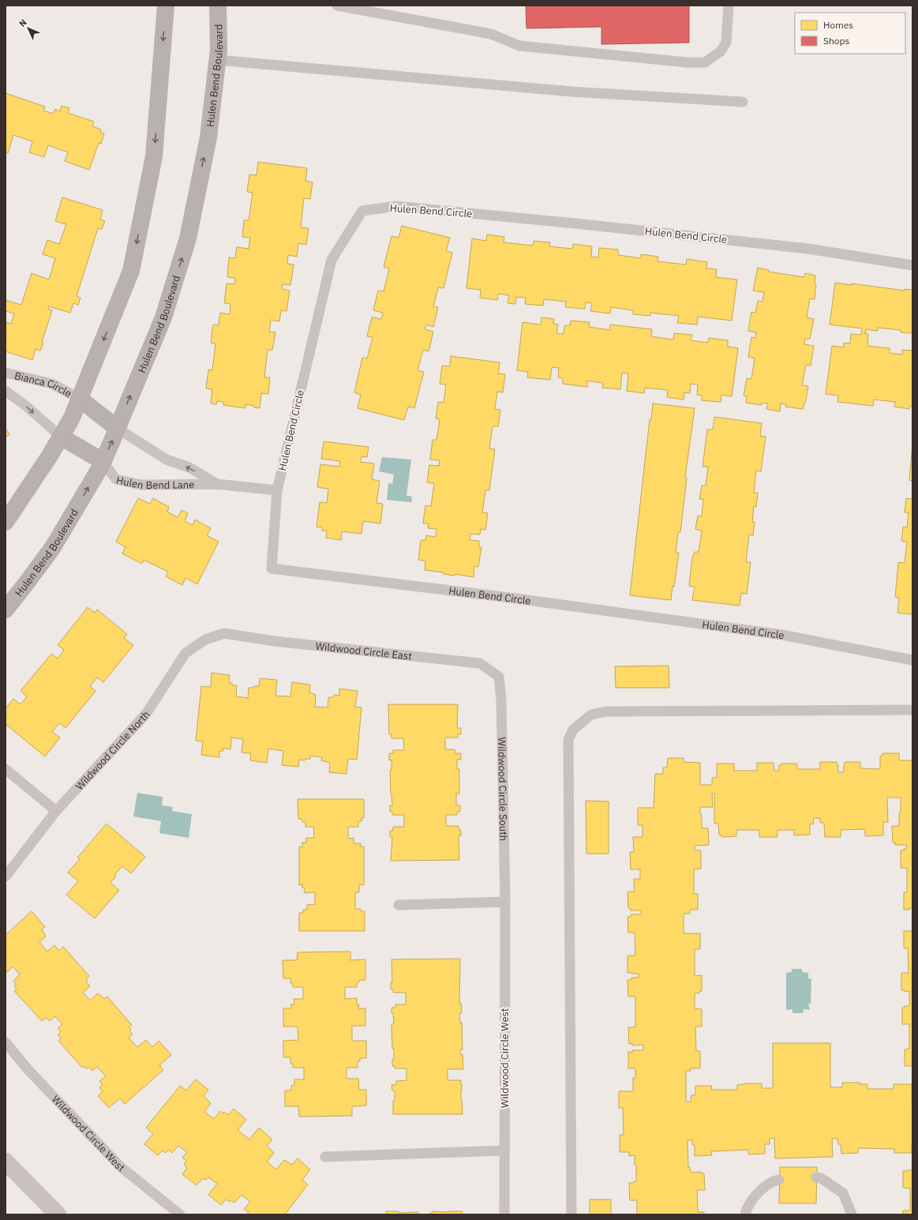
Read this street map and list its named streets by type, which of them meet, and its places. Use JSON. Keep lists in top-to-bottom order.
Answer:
{
  "streets": {
    "street": ["Hulen Bend Boulevard"],
    "lane": [
      "Hulen Bend Circle",
      "Bianca Circle",
      "Hulen Bend Lane",
      "Wildwood Circle East",
      "Wildwood Circle North",
      "Wildwood Circle South",
      "Wildwood Circle West"
    ]
  },
  "crossings": [
    ["Hulen Bend Boulevard", "Hulen Bend Lane"],
    ["Hulen Bend Circle", "Hulen Bend Lane"],
    ["Wildwood Circle East", "Wildwood Circle North"],
    ["Wildwood Circle East", "Wildwood Circle South"],
    ["Wildwood Circle South", "Wildwood Circle West"]
  ],
  "one_way": ["Hulen Bend Lane"],
  "legend": ["Homes", "Shops"],
  "north": "top left"
}
